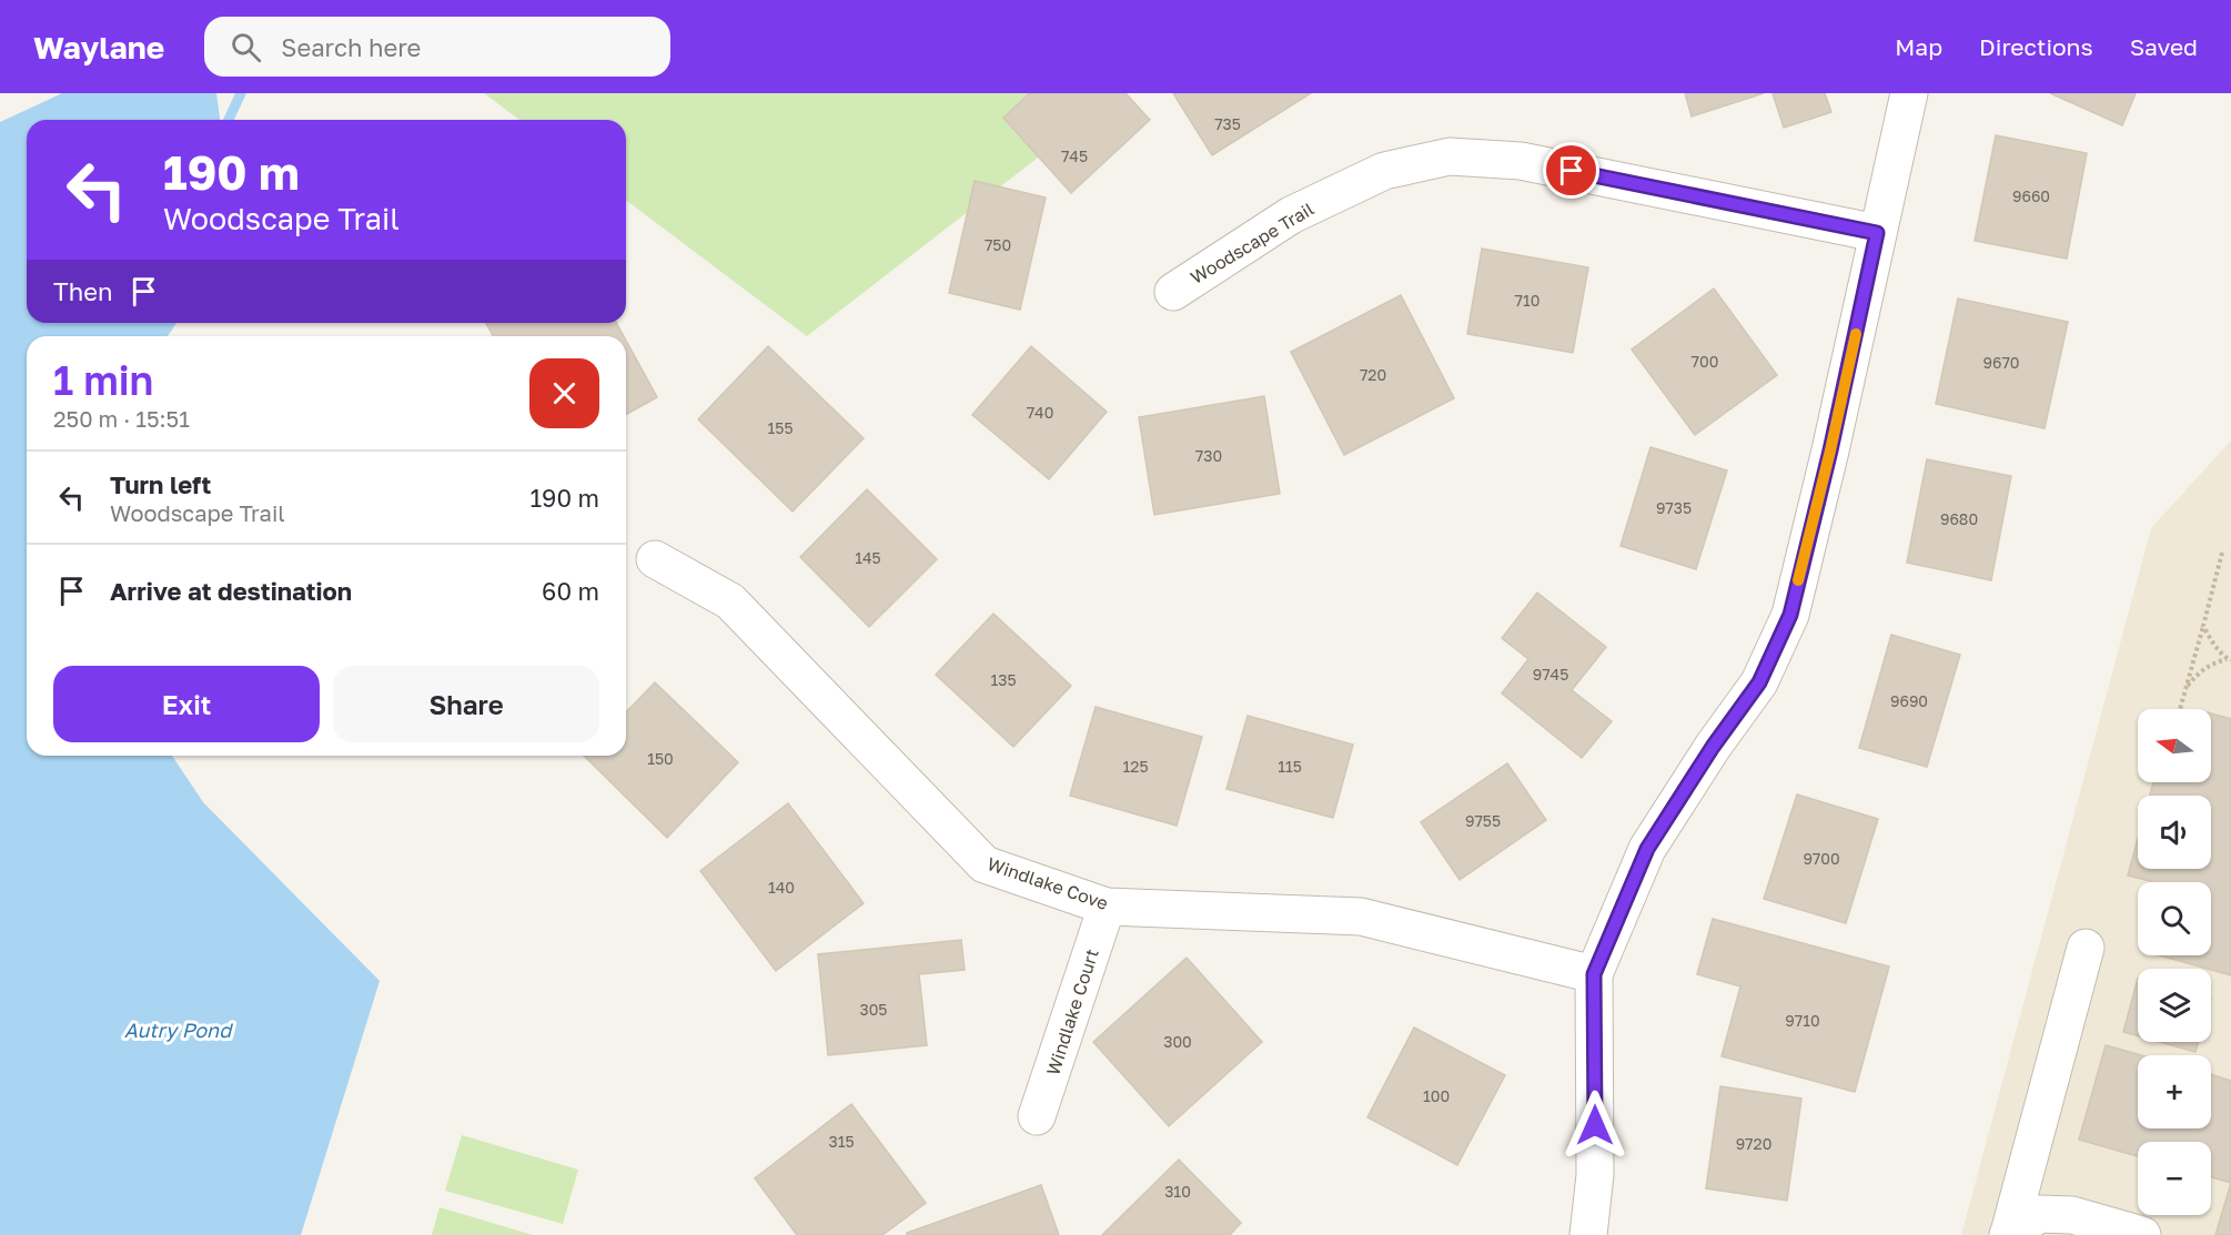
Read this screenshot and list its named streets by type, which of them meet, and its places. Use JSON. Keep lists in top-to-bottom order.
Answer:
{
  "streets": {
    "street": ["Woodscape Trail", "Windlake Cove", "Windlake Court"]
  },
  "crossings": [
    ["Windlake Cove", "Windlake Court"]
  ],
  "water": ["Autry Pond"],
  "house_numbers": [
    "735",
    "745",
    "9660",
    "750",
    "710",
    "700",
    "9670",
    "720",
    "740",
    "155",
    "730",
    "9735",
    "9680",
    "145",
    "9745",
    "135",
    "9690",
    "150",
    "125",
    "115",
    "9755",
    "9700",
    "140",
    "305",
    "9710",
    "300",
    "100",
    "315",
    "9720",
    "310"
  ],
  "north": "left",
  "page": {
    "header": "Waylane",
    "search": "Search here",
    "nav": ["Map", "Directions", "Saved"],
    "turn": ["190 m", "Woodscape Trail"],
    "then": "Then",
    "heading": ["1 min", "250 m · 15:51"],
    "list": [
      {
        "name": "Turn left",
        "note": "Woodscape Trail",
        "value": "190 m"
      },
      {
        "name": "Arrive at destination",
        "value": "60 m"
      }
    ],
    "buttons": ["Exit", "Share"],
    "map_buttons": ["+", "−"]
  }
}
